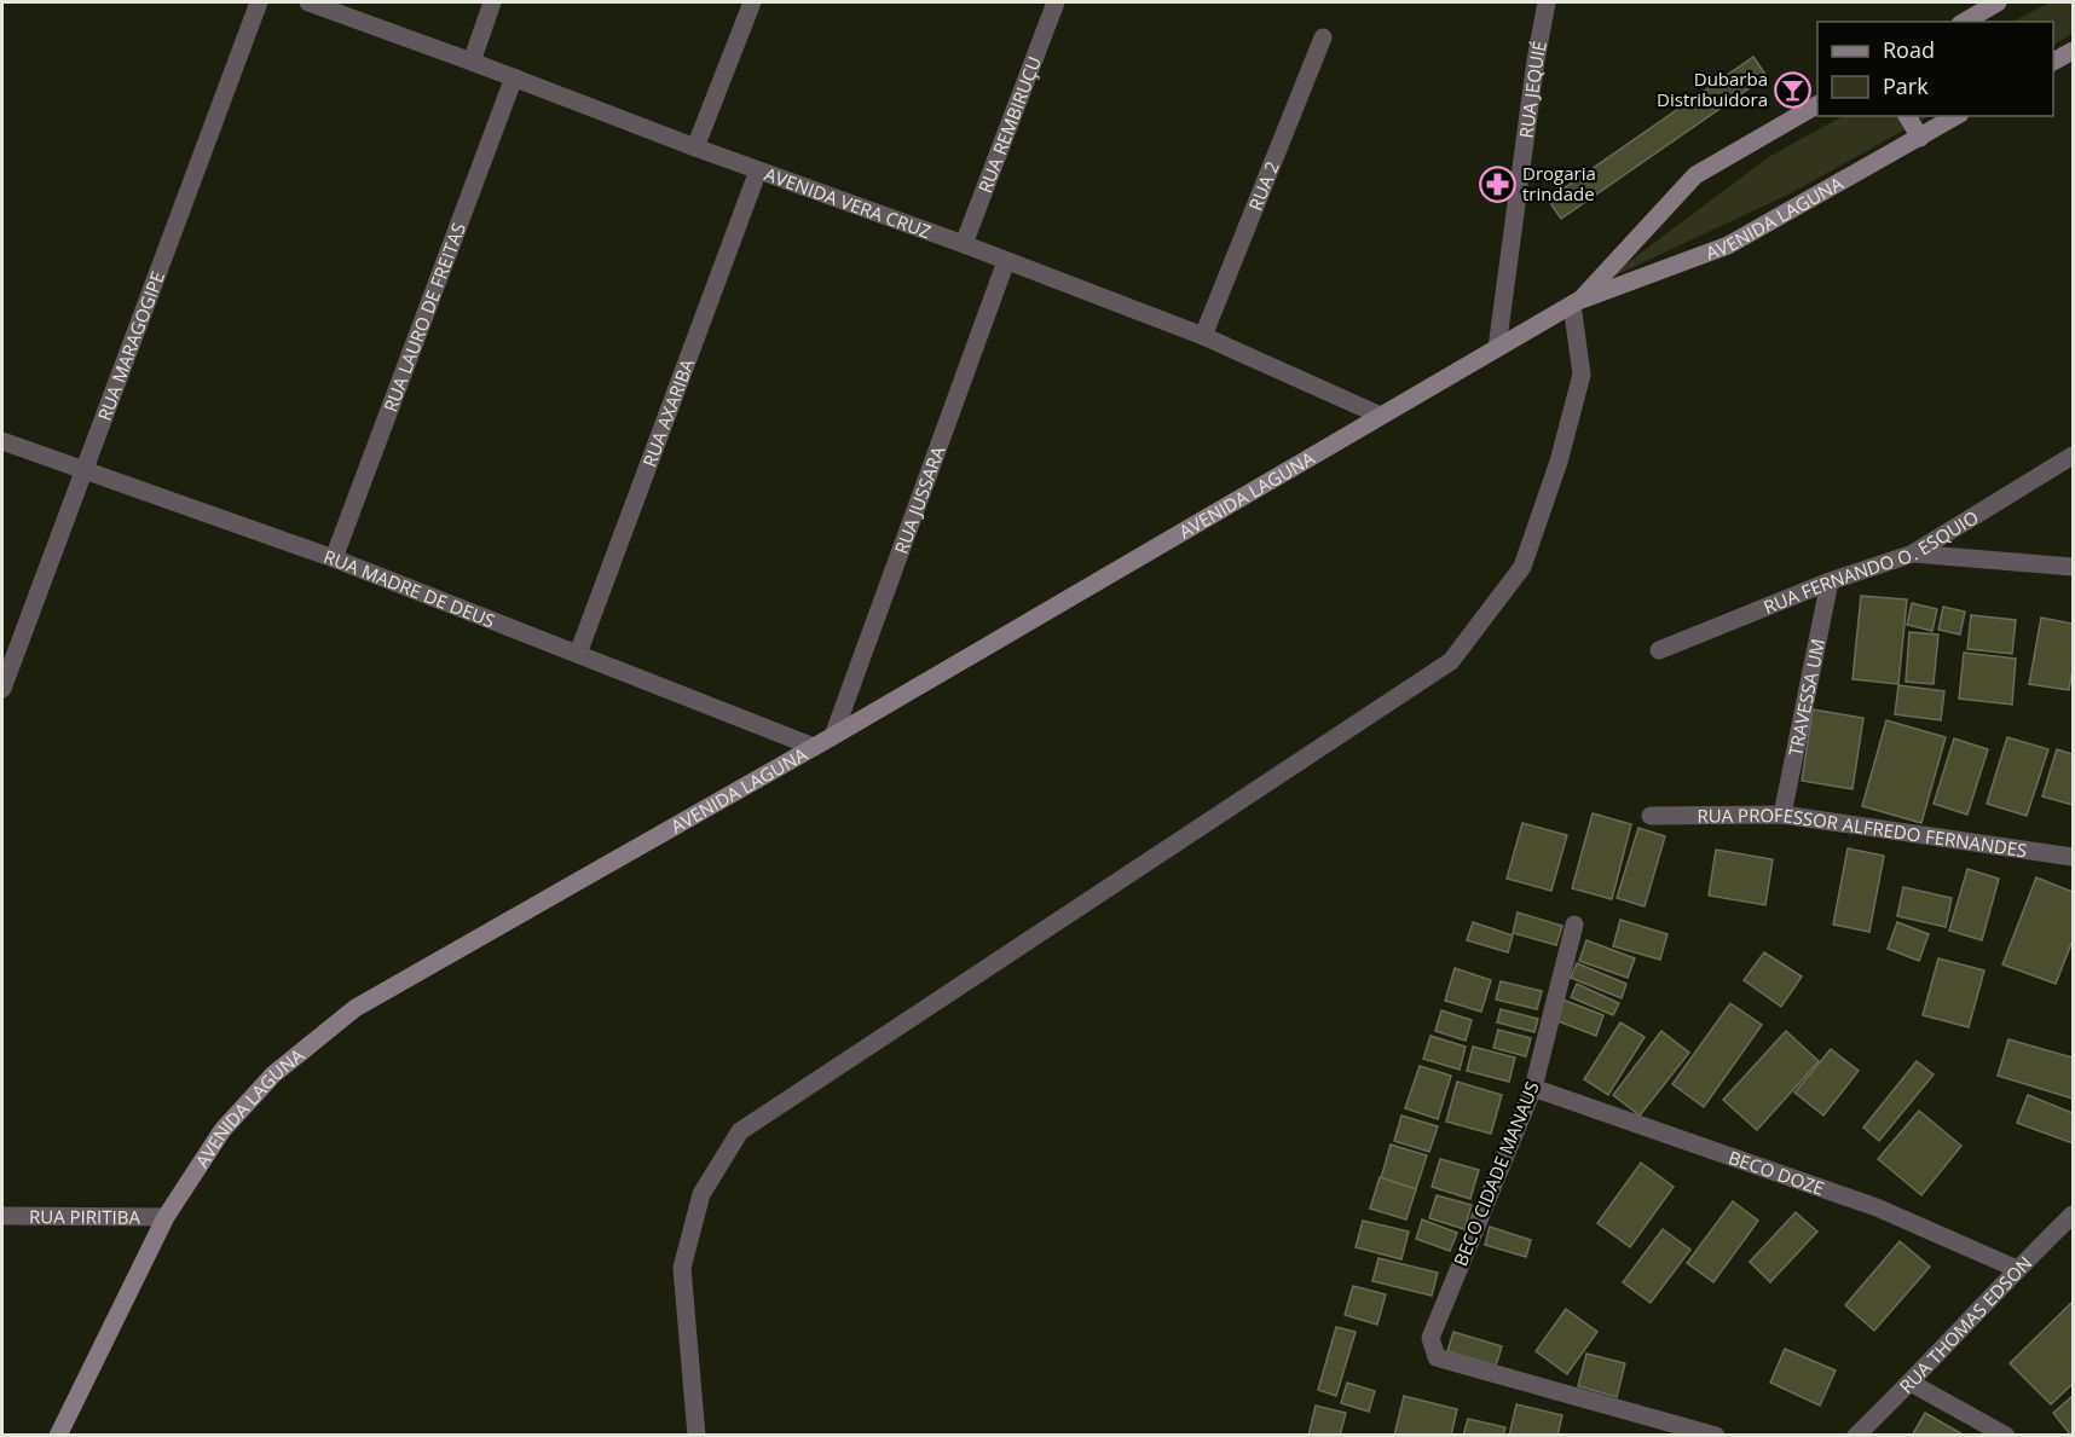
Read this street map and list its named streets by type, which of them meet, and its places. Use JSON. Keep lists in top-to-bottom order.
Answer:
{
  "streets": {
    "main road": ["AVENIDA LAGUNA"],
    "street": [
      "RUA JEQUIÉ",
      "RUA REMBIRUÇU",
      "RUA 2",
      "AVENIDA VERA CRUZ",
      "RUA LAURO DE FREITAS",
      "RUA MARAGOGIPE",
      "RUA AXARIBA",
      "RUA JUSSARA",
      "RUA FERNANDO O. ESQUIO",
      "RUA MADRE DE DEUS",
      "TRAVESSA UM",
      "RUA PROFESSOR ALFREDO FERNANDES",
      "BECO CIDADE MANAUS",
      "BECO DOZE",
      "RUA PIRITIBA",
      "RUA THOMAS EDSON"
    ]
  },
  "crossings": [
    ["RUA JEQUIÉ", "AVENIDA LAGUNA"],
    ["RUA REMBIRUÇU", "AVENIDA VERA CRUZ"],
    ["RUA 2", "AVENIDA VERA CRUZ"],
    ["AVENIDA VERA CRUZ", "AVENIDA LAGUNA"],
    ["AVENIDA VERA CRUZ", "RUA LAURO DE FREITAS"],
    ["AVENIDA VERA CRUZ", "RUA AXARIBA"],
    ["AVENIDA VERA CRUZ", "RUA JUSSARA"],
    ["AVENIDA LAGUNA", "RUA JUSSARA"],
    ["AVENIDA LAGUNA", "RUA MADRE DE DEUS"],
    ["AVENIDA LAGUNA", "RUA PIRITIBA"],
    ["RUA LAURO DE FREITAS", "RUA MADRE DE DEUS"],
    ["RUA MARAGOGIPE", "RUA MADRE DE DEUS"],
    ["RUA AXARIBA", "RUA MADRE DE DEUS"],
    ["RUA FERNANDO O. ESQUIO", "TRAVESSA UM"],
    ["TRAVESSA UM", "RUA PROFESSOR ALFREDO FERNANDES"],
    ["BECO CIDADE MANAUS", "BECO DOZE"],
    ["BECO DOZE", "RUA THOMAS EDSON"]
  ],
  "places": {
    "bar": ["Dubarba Distribuidora"],
    "pharmacy": ["Drogaria trindade"]
  },
  "legend": ["Road", "Park"]
}
